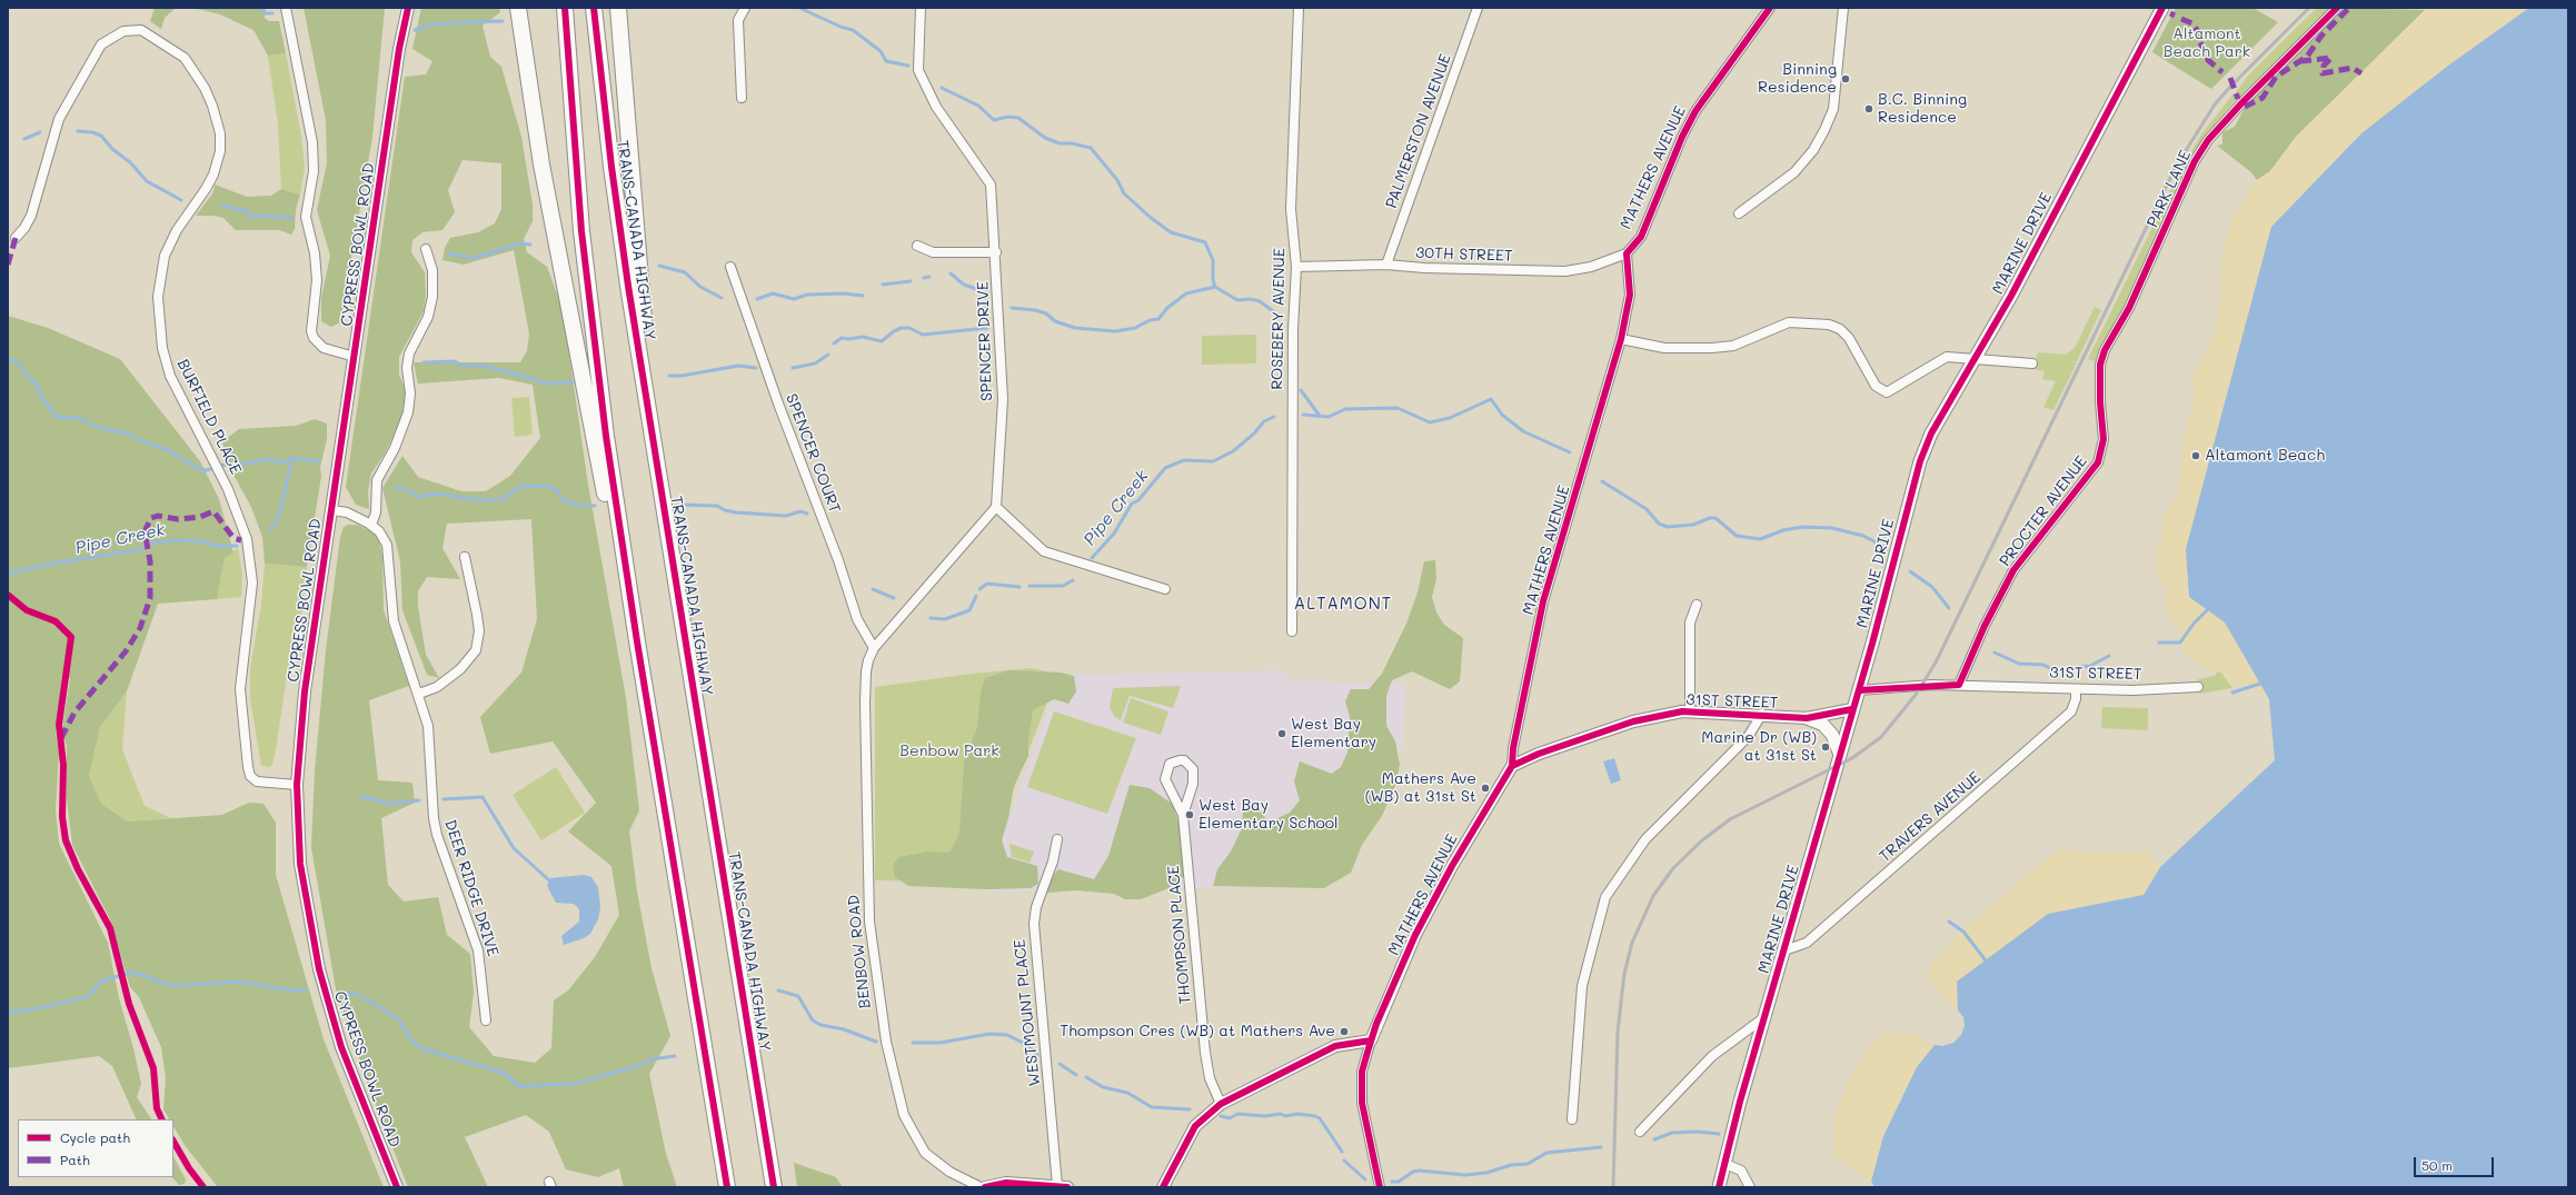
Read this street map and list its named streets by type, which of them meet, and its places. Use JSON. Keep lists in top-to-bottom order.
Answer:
{
  "streets": {
    "highway": ["TRANS-CANADA HIGHWAY"],
    "main road": ["MARINE DRIVE"],
    "street": [
      "PALMERSTON AVENUE",
      "MATHERS AVENUE",
      "PARK LANE",
      "CYPRESS BOWL ROAD",
      "30TH STREET",
      "ROSEBERY AVENUE",
      "SPENCER DRIVE",
      "BURFIELD PLACE",
      "SPENCER COURT",
      "PROCTER AVENUE",
      "31ST STREET",
      "TRAVERS AVENUE",
      "DEER RIDGE DRIVE",
      "THOMPSON PLACE",
      "BENBOW ROAD",
      "WESTMOUNT PLACE"
    ]
  },
  "crossings": [
    ["PALMERSTON AVENUE", "30TH STREET"],
    ["MATHERS AVENUE", "30TH STREET"],
    ["MATHERS AVENUE", "31ST STREET"],
    ["PARK LANE", "PROCTER AVENUE"],
    ["MARINE DRIVE", "31ST STREET"],
    ["MARINE DRIVE", "TRAVERS AVENUE"],
    ["CYPRESS BOWL ROAD", "BURFIELD PLACE"],
    ["CYPRESS BOWL ROAD", "DEER RIDGE DRIVE"],
    ["30TH STREET", "ROSEBERY AVENUE"],
    ["SPENCER COURT", "BENBOW ROAD"],
    ["PROCTER AVENUE", "31ST STREET"],
    ["31ST STREET", "TRAVERS AVENUE"]
  ],
  "districts": ["ALTAMONT"],
  "water": ["Pipe Creek"],
  "parks": ["Altamont Beach Park", "Benbow Park"],
  "places": [
    "Binning Residence",
    "B.C. Binning Residence",
    "Altamont Beach",
    "West Bay Elementary",
    "Marine Dr (WB) at 31st St",
    "Mathers Ave (WB) at 31st St",
    "West Bay Elementary School",
    "Thompson Cres (WB) at Mathers Ave"
  ],
  "legend": ["Cycle path", "Path"],
  "scale_bar": "50 m"
}
